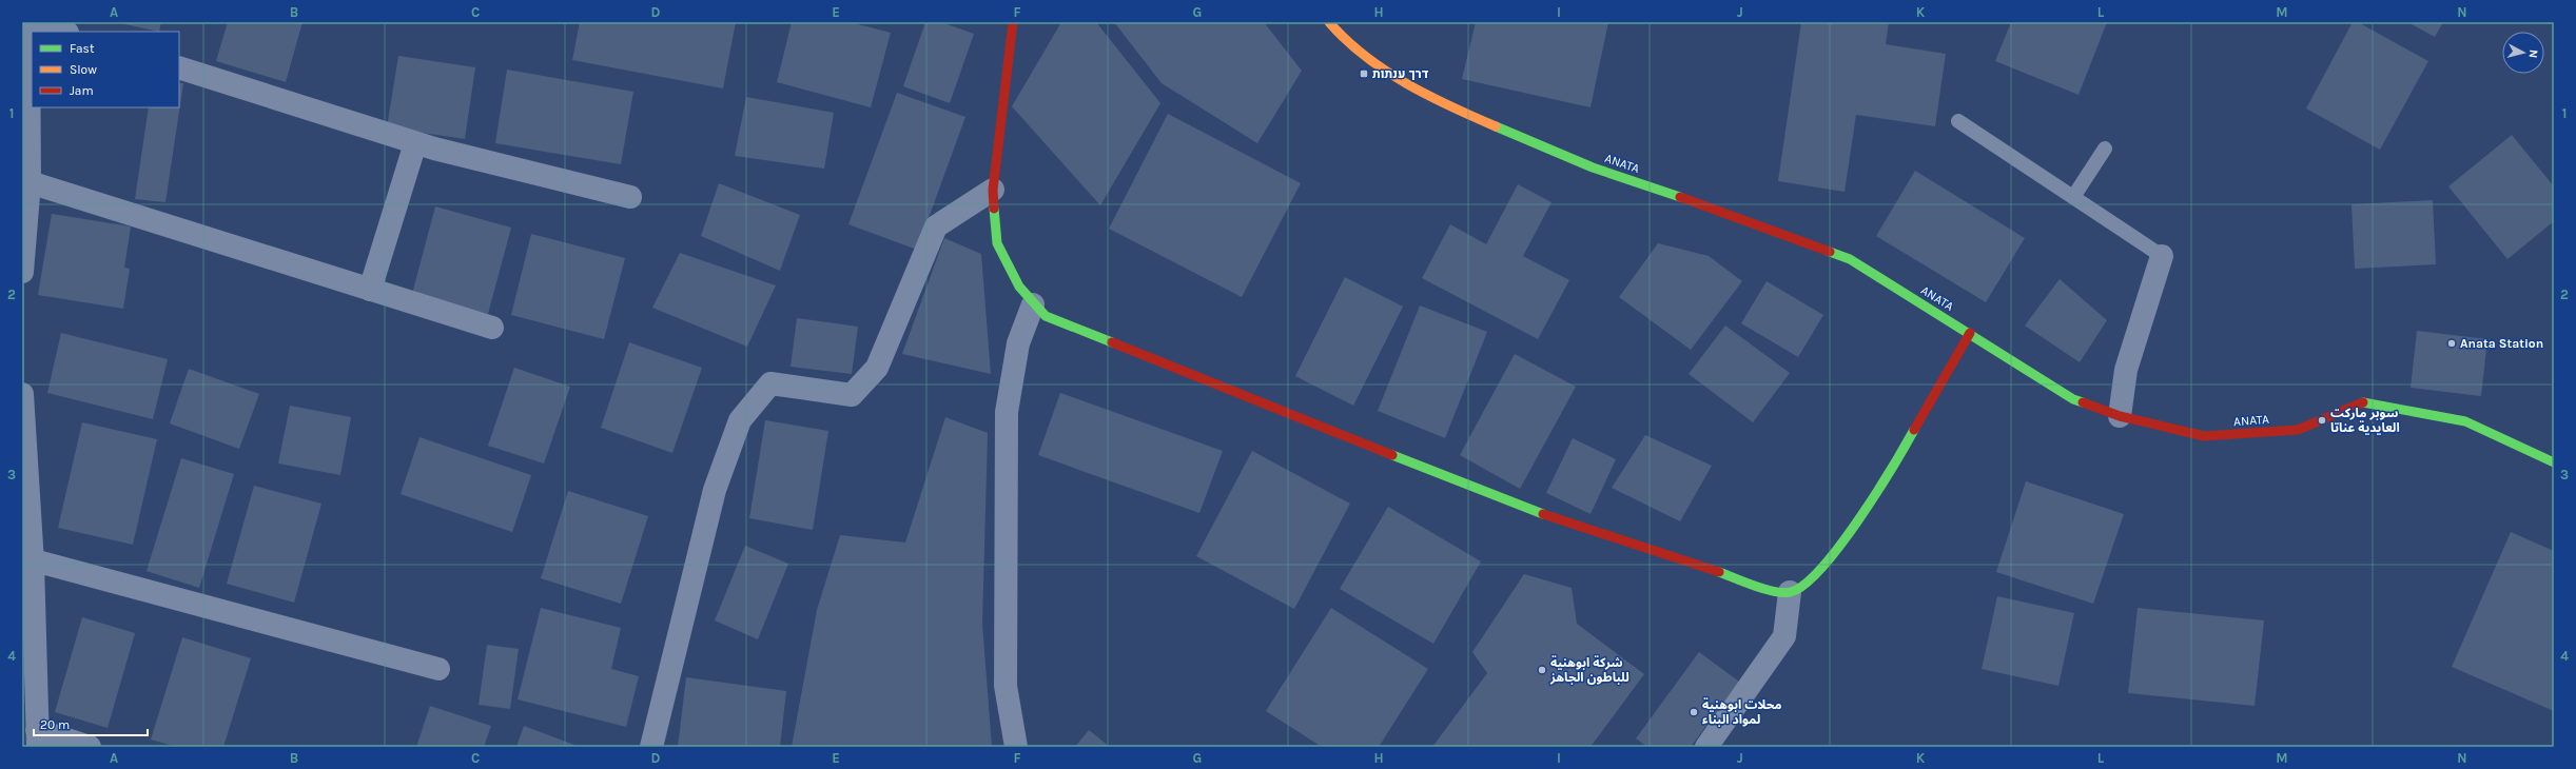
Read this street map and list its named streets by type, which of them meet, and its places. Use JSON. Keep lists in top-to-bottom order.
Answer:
{
  "streets": {
    "street": ["ANATA"]
  },
  "places": {
    "transit": ["דרך ענתות"],
    "other": [
      "Anata Station",
      "سوبر ماركت العايدية عناتا",
      "شركة ابوهنية للباطون الجاهز",
      "محلات ابوهنية لمواد البناء"
    ]
  },
  "legend": ["Fast", "Slow", "Jam"],
  "scale_bar": "20 m",
  "north": "right",
  "grid": {
    "columns": [
      "A",
      "B",
      "C",
      "D",
      "E",
      "F",
      "G",
      "H",
      "I",
      "J",
      "K",
      "L",
      "M",
      "N"
    ],
    "rows": [
      "1",
      "2",
      "3",
      "4"
    ]
  }
}
